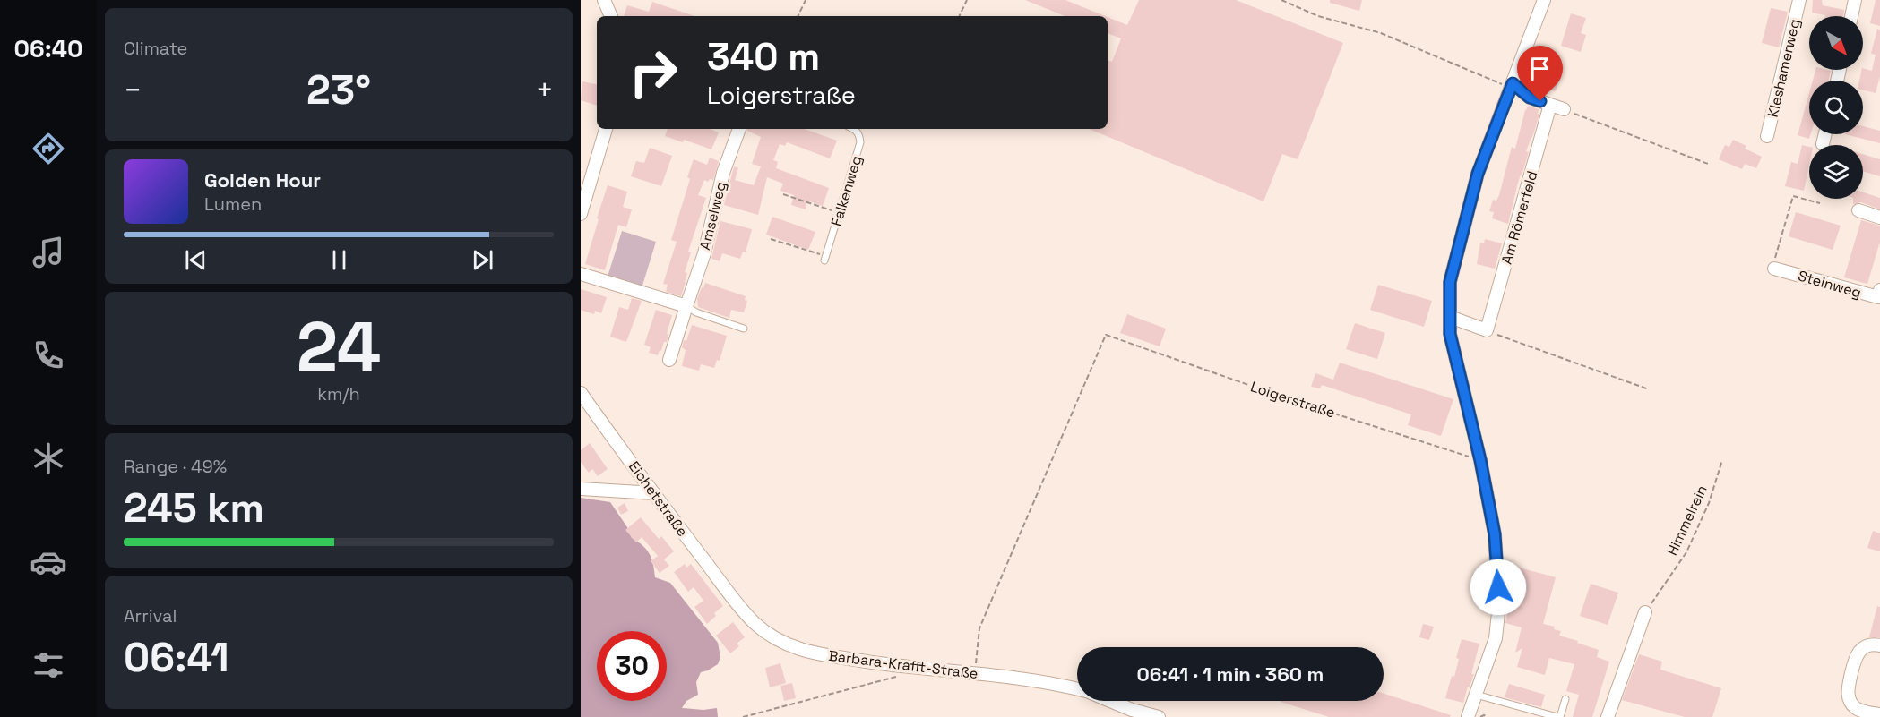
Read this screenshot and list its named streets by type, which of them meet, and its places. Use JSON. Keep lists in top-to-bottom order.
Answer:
{
  "streets": {
    "street": [
      "Kleshamerweg",
      "Amselweg",
      "Am Römerfeld",
      "Steinweg",
      "Eichetstraße",
      "Barbara-Krafft-Straße"
    ],
    "lane": ["Falkenweg"],
    "path": ["Loigerstraße", "Himmelrein"]
  },
  "crossings": [
    ["Loigerstraße", "Barbara-Krafft-Straße"],
    ["Eichetstraße", "Barbara-Krafft-Straße"]
  ],
  "north": "bottom right",
  "page": {
    "tabs": "06:40",
    "tile": [
      "Climate",
      ["24", "km/h"],
      ["Range · 49%", "245 km"],
      ["Arrival", "06:41"]
    ],
    "turn": ["340 m", "Loigerstraße"],
    "heat": ["−", "23°", "+"],
    "song": ["Golden Hour", "Lumen"],
    "limit": "30",
    "trip": "06:41 · 1 min · 360 m"
  }
}
